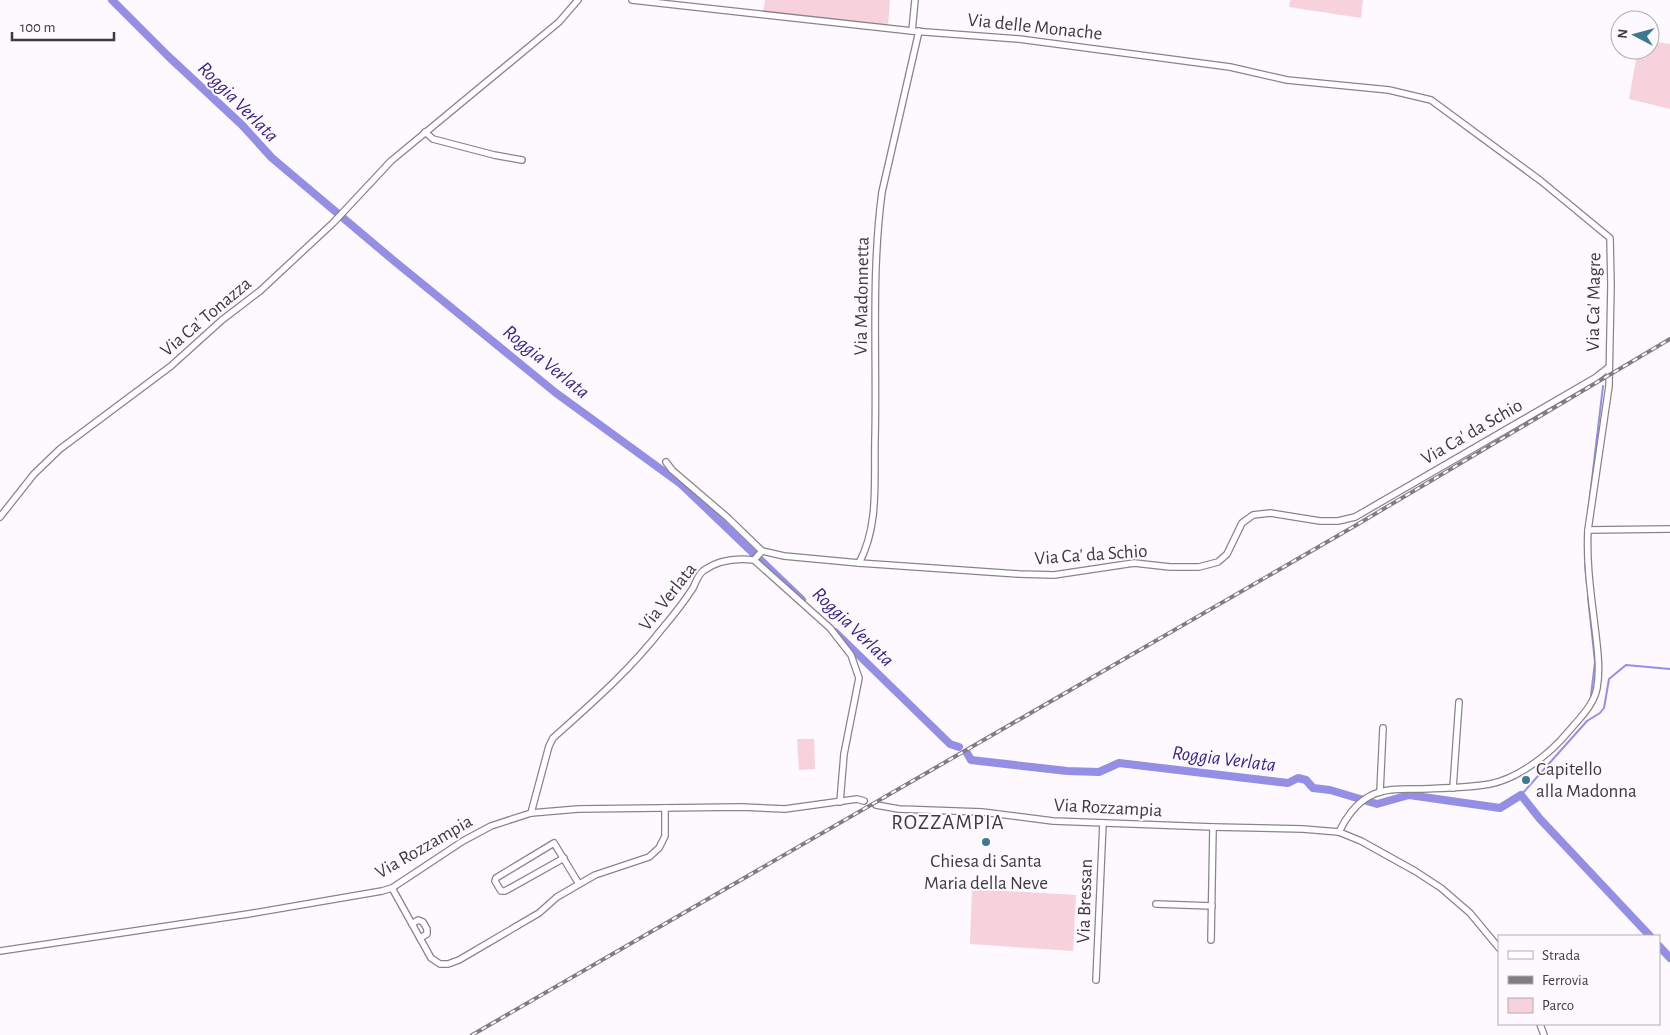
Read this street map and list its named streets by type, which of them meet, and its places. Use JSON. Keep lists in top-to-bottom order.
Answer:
{
  "streets": {
    "street": [
      "Via delle Monache",
      "Via Madonnetta",
      "Via Ca' Magre",
      "Via Ca' Tonazza",
      "Via Ca' da Schio",
      "Via Verlata",
      "Via Rozzampia",
      "Via Bressan"
    ]
  },
  "crossings": [
    ["Via delle Monache", "Via Madonnetta"],
    ["Via delle Monache", "Via Ca' Magre"],
    ["Via Madonnetta", "Via Ca' da Schio"],
    ["Via Ca' Magre", "Via Ca' da Schio"],
    ["Via Ca' Magre", "Via Rozzampia"],
    ["Via Ca' da Schio", "Via Verlata"],
    ["Via Verlata", "Via Rozzampia"],
    ["Via Rozzampia", "Via Bressan"]
  ],
  "districts": ["ROZZAMPIA"],
  "water": ["Roggia Verlata"],
  "places": ["Capitello alla Madonna", "Chiesa di Santa Maria della Neve"],
  "legend": ["Strada", "Ferrovia", "Parco"],
  "scale_bar": "100 m",
  "north": "left"
}
